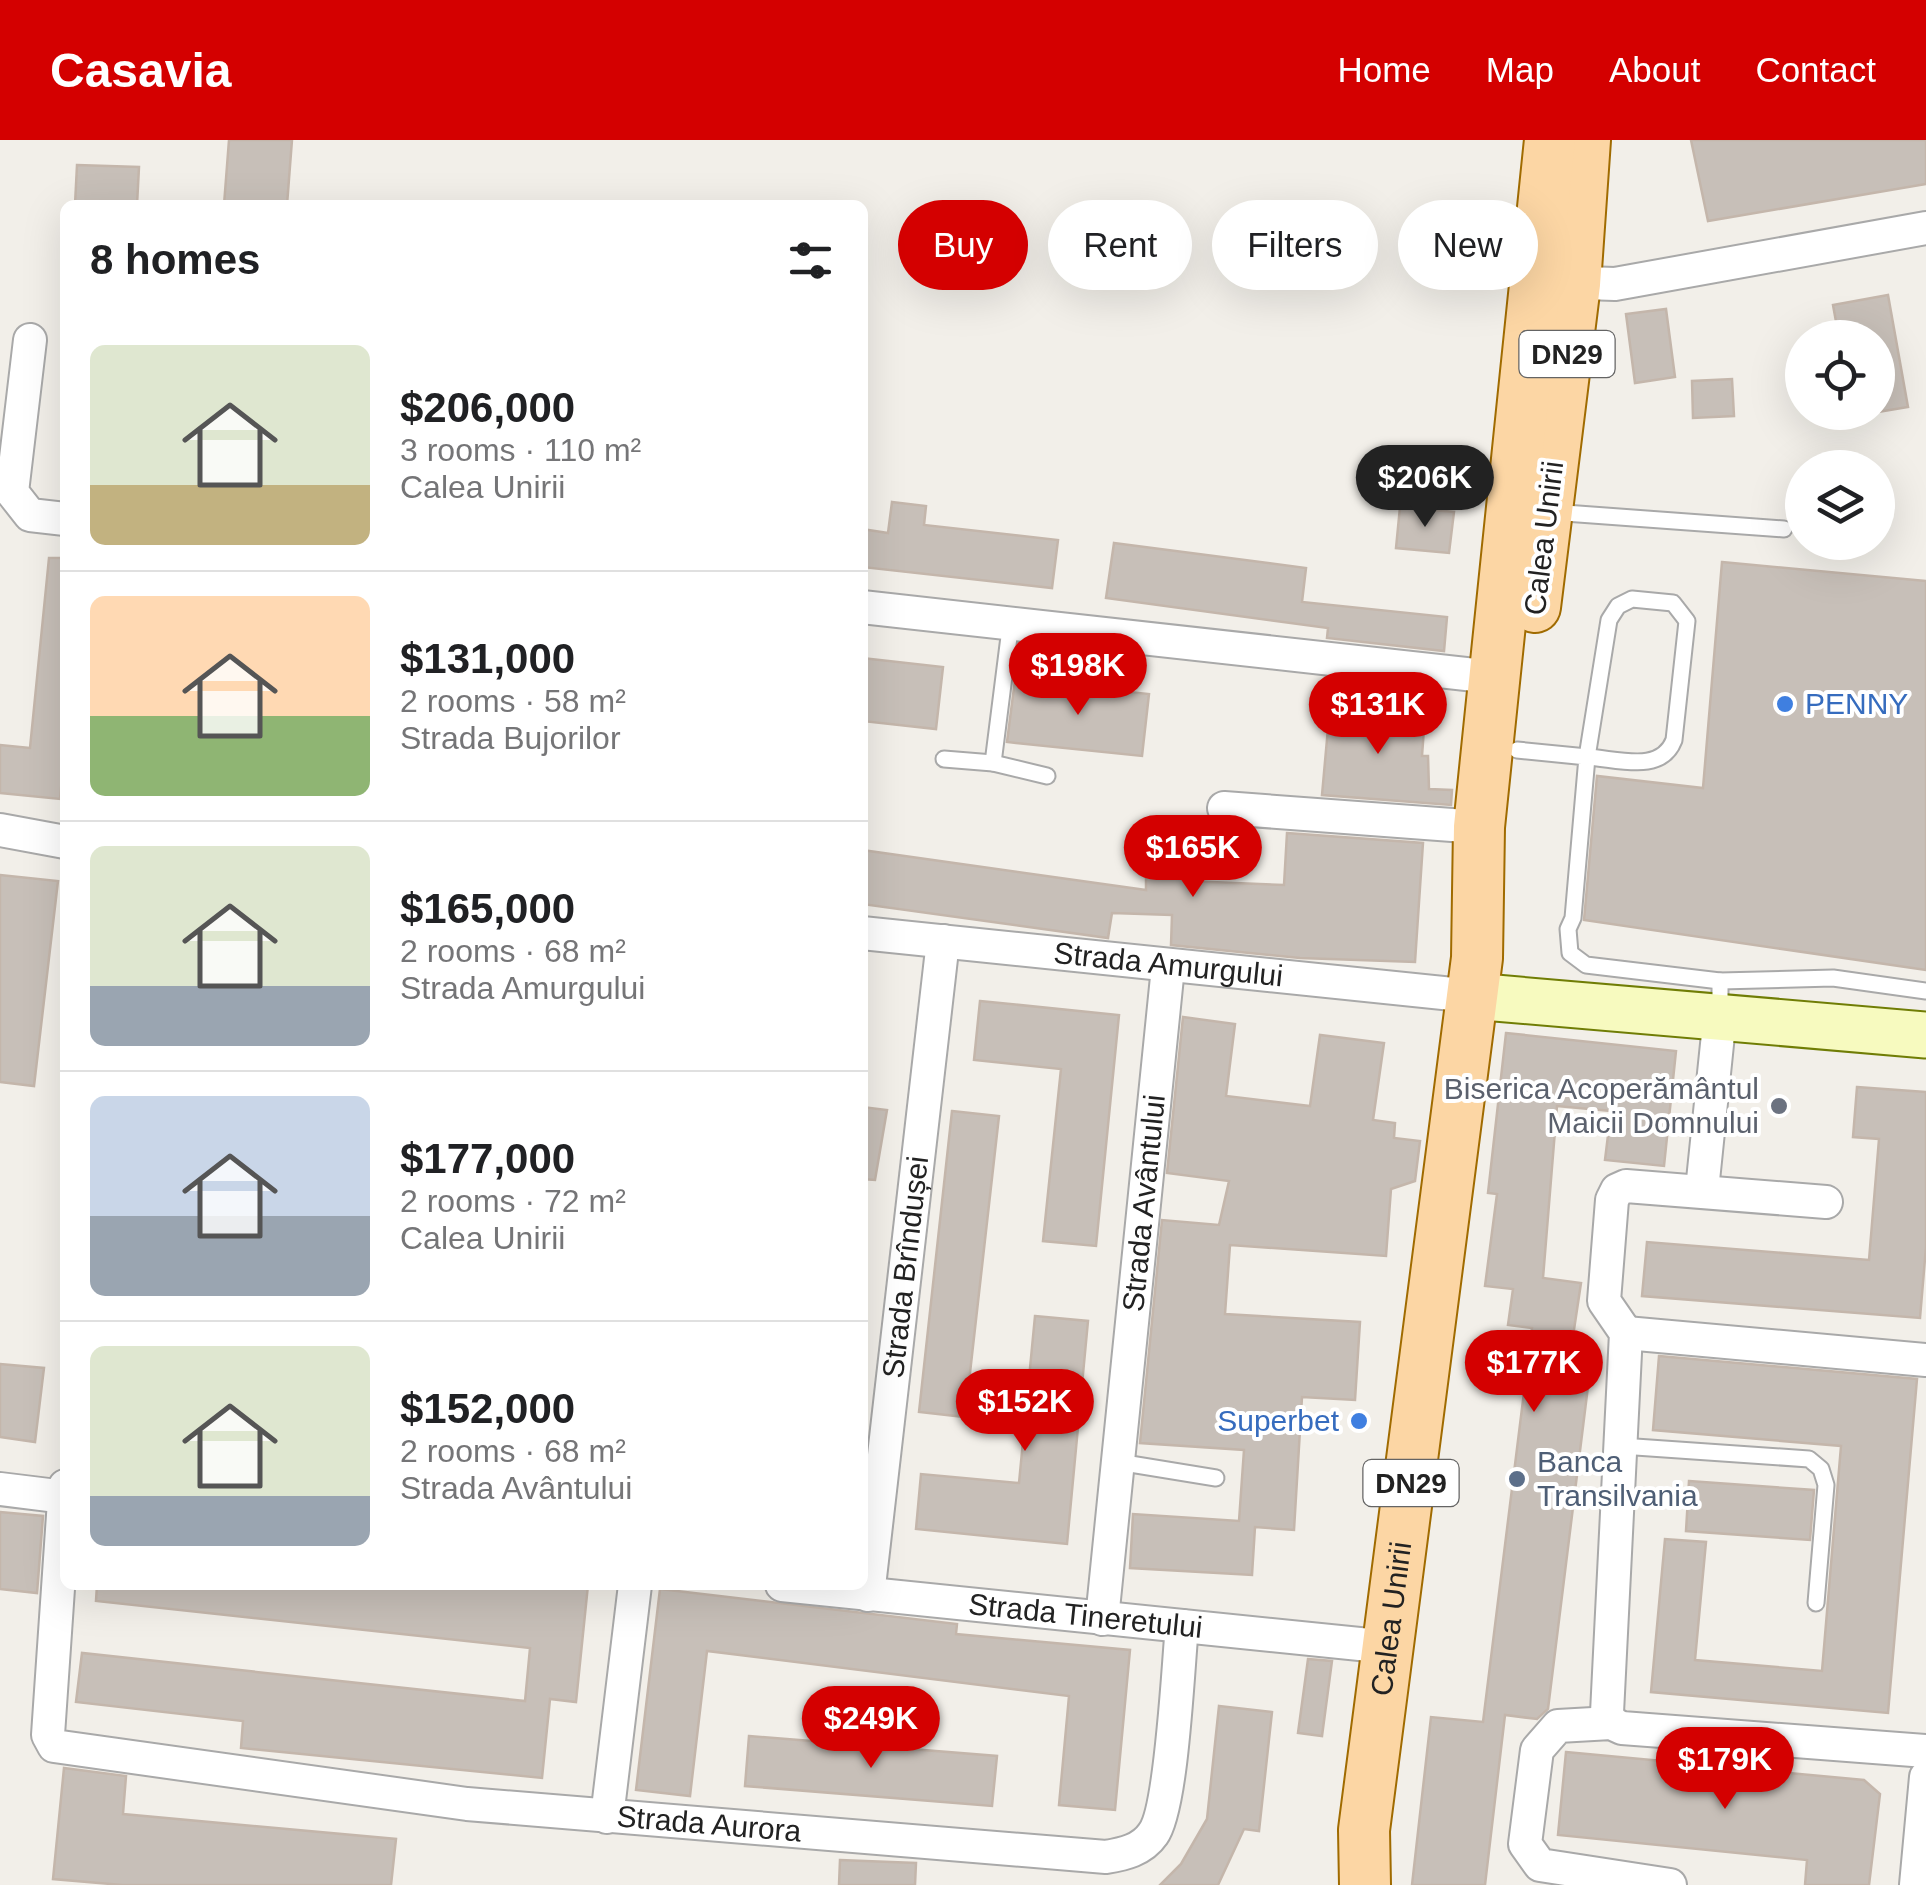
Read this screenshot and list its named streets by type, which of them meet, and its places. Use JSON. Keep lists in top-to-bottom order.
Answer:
{
  "streets": {
    "main road": ["DN29", "Calea Unirii"],
    "street": [
      "Strada Amurgului",
      "Strada Avântului",
      "Strada Brîndușei",
      "Strada Tineretului",
      "Strada Aurora"
    ]
  },
  "crossings": [
    ["Calea Unirii", "Strada Amurgului"],
    ["Calea Unirii", "Strada Tineretului"],
    ["Strada Amurgului", "Strada Avântului"],
    ["Strada Amurgului", "Strada Brîndușei"],
    ["Strada Avântului", "Strada Tineretului"],
    ["Strada Brîndușei", "Strada Tineretului"],
    ["Strada Tineretului", "Strada Aurora"]
  ],
  "places": [
    "PENNY",
    "Biserica Acoperământul Maicii Domnului",
    "Superbet",
    "Banca Transilvania"
  ],
  "page": {
    "header": "Casavia",
    "nav": [
      "Home",
      "Map",
      "About",
      "Contact"
    ],
    "chip": [
      "Buy",
      "Rent",
      "Filters",
      "New"
    ],
    "heading": "8 homes",
    "list": [
      {
        "name": "$206,000",
        "note": "3 rooms · 110 m² · Calea Unirii"
      },
      {
        "name": "$131,000",
        "note": "2 rooms · 58 m² · Strada Bujorilor"
      },
      {
        "name": "$165,000",
        "note": "2 rooms · 68 m² · Strada Amurgului"
      },
      {
        "name": "$177,000",
        "note": "2 rooms · 72 m² · Calea Unirii"
      },
      {
        "name": "$152,000",
        "note": "2 rooms · 68 m² · Strada Avântului"
      }
    ],
    "price": [
      "$206K",
      "$198K",
      "$131K",
      "$165K",
      "$177K",
      "$152K",
      "$249K",
      "$179K"
    ]
  }
}
